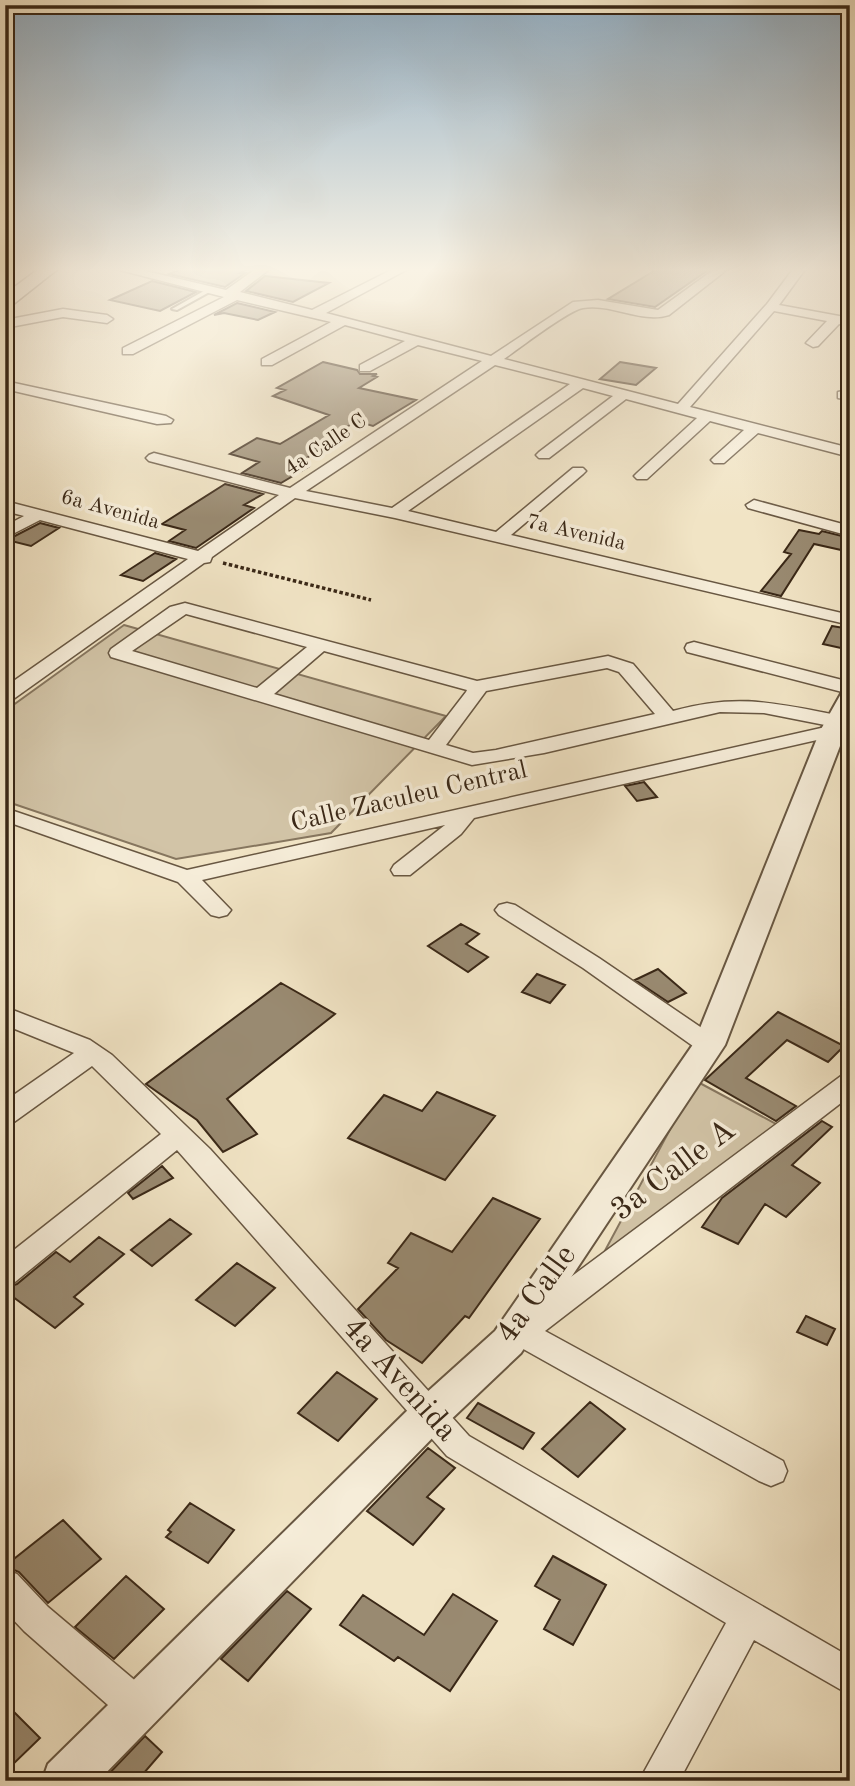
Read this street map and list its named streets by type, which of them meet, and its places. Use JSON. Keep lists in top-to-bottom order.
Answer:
{
  "streets": {
    "street": [
      "4a Calle C",
      "6a Avenida",
      "7a Avenida",
      "Calle Zaculeu Central",
      "3a Calle A",
      "4a Calle",
      "4a Avenida"
    ]
  },
  "crossings": [
    ["4a Calle C", "6a Avenida"],
    ["4a Calle C", "7a Avenida"],
    ["Calle Zaculeu Central", "4a Calle"],
    ["3a Calle A", "4a Calle"],
    ["4a Calle", "4a Avenida"]
  ]
}
